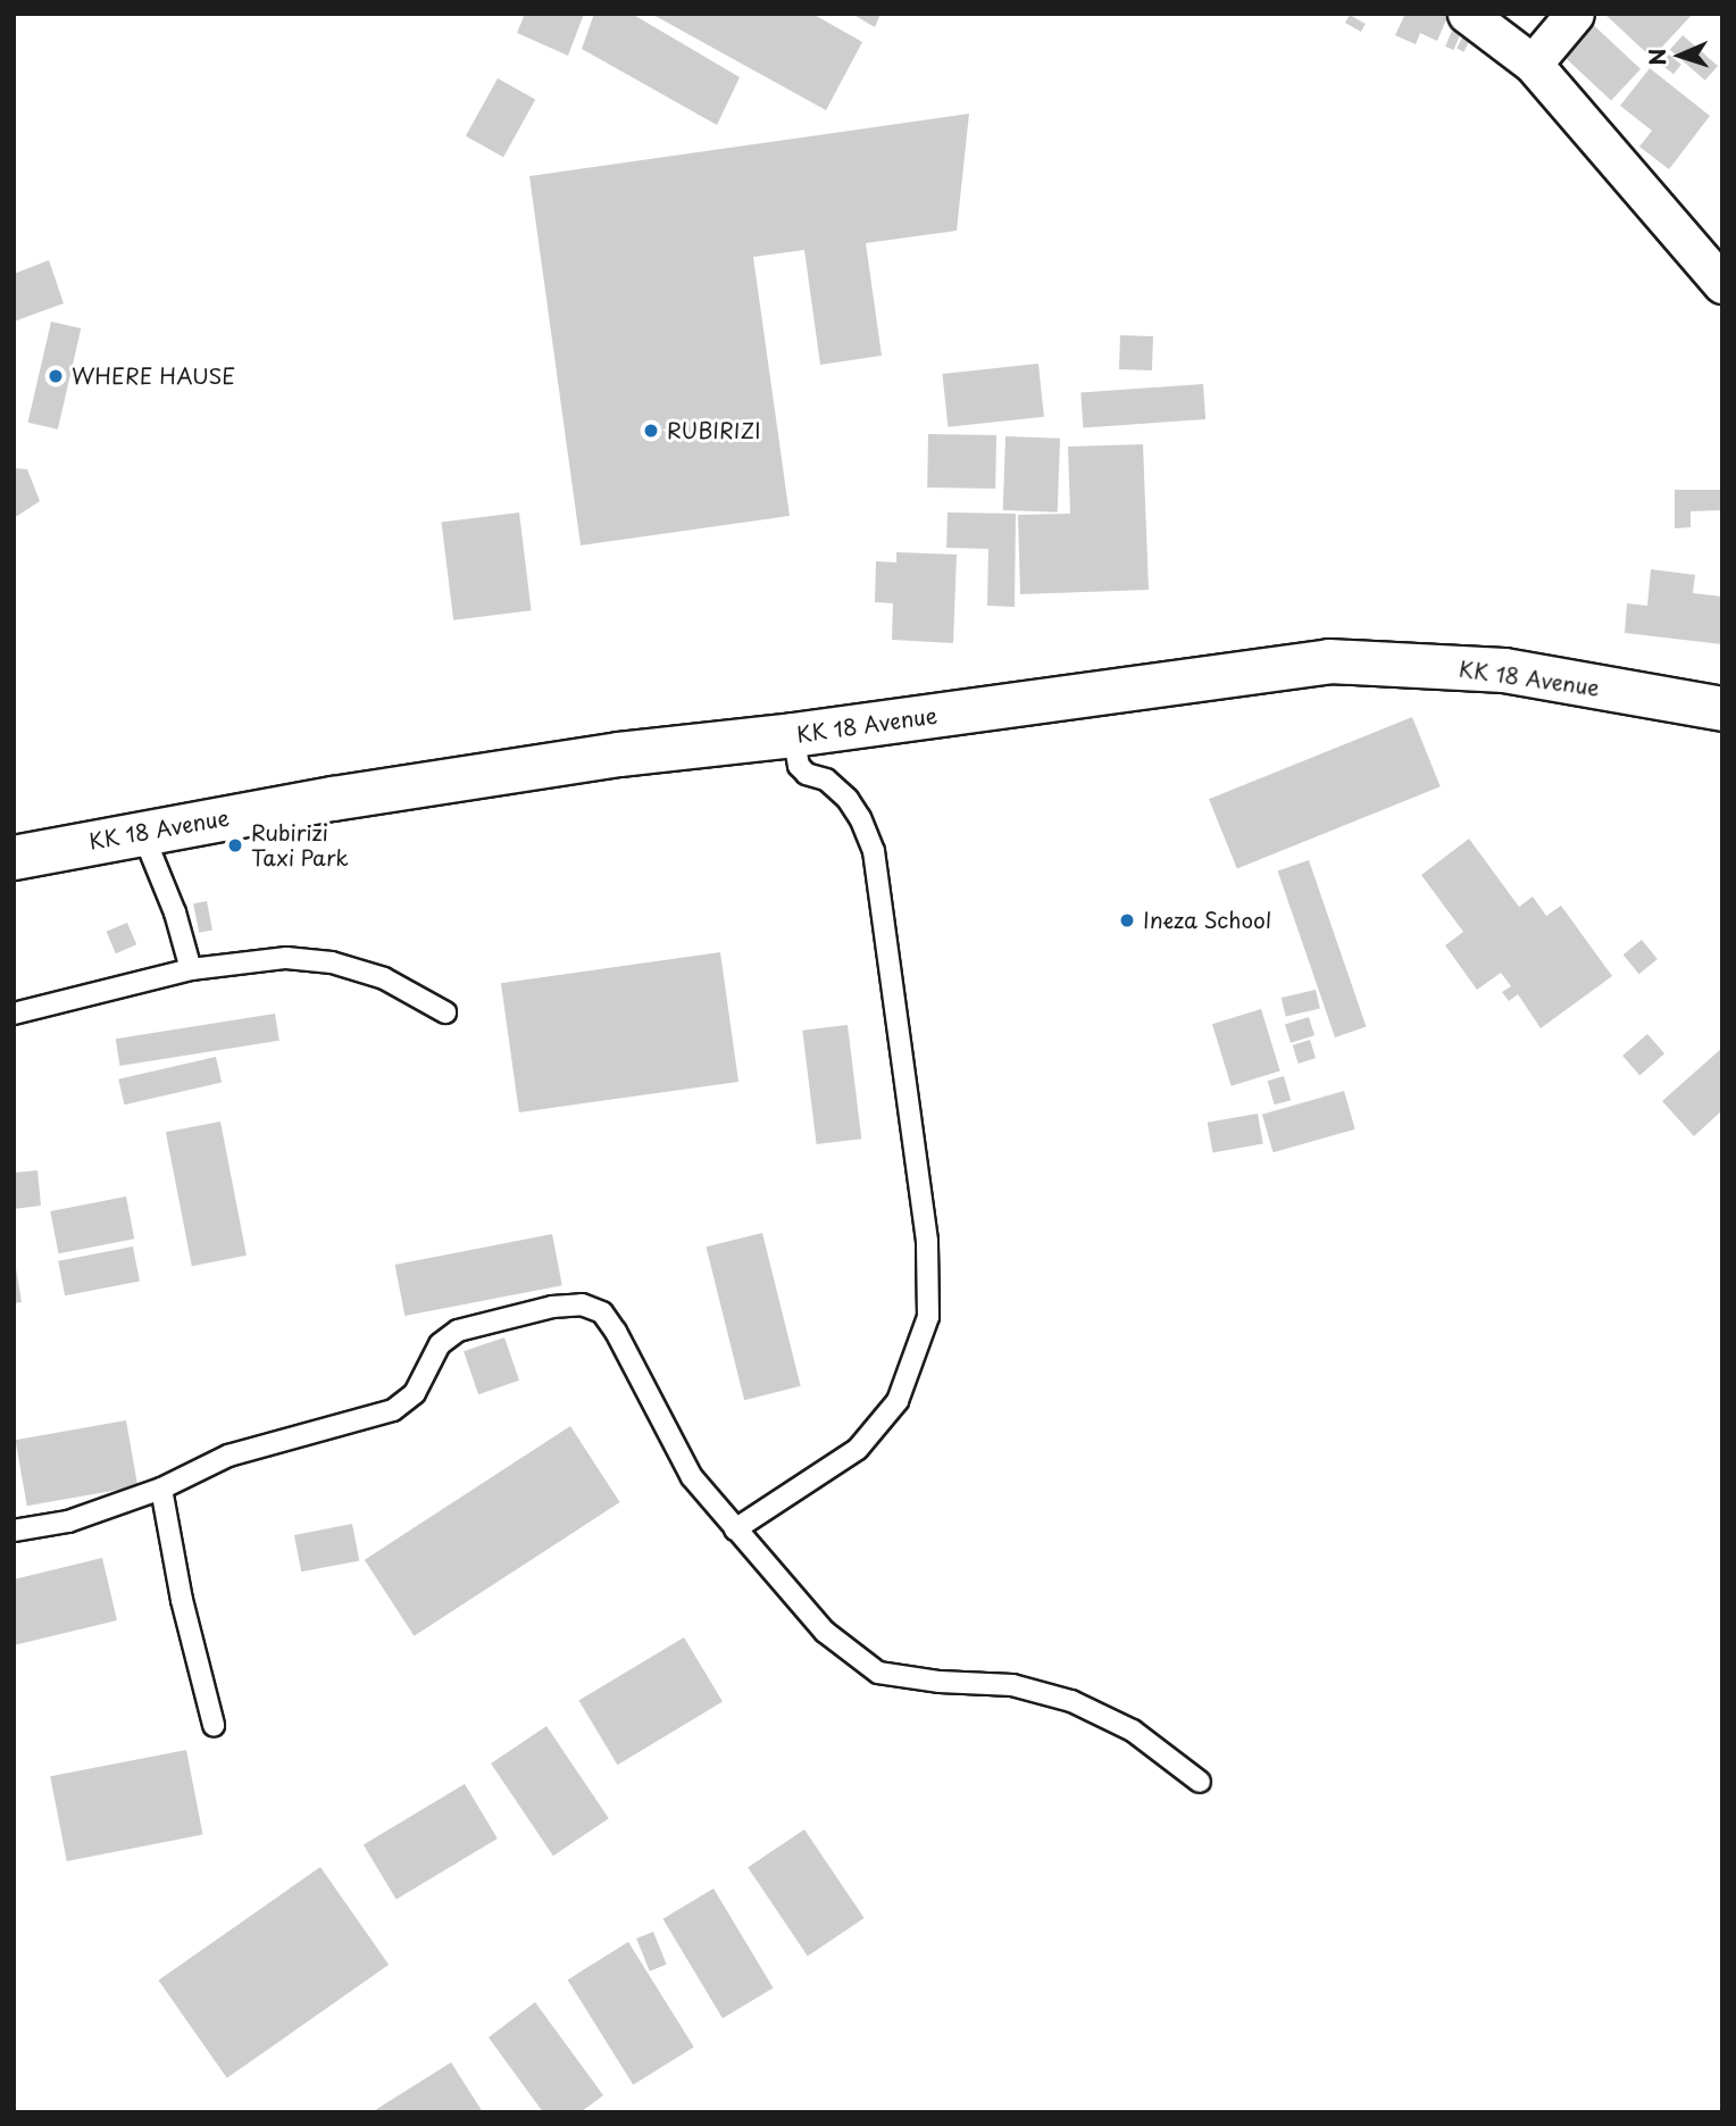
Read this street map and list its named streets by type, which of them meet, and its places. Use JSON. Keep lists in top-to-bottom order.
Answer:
{
  "streets": {
    "main road": ["KK 18 Avenue"]
  },
  "places": [
    "WHERE HAUSE",
    "RUBIRIZI",
    "Rubirizi Taxi Park",
    "Ineza School"
  ],
  "north": "left"
}
